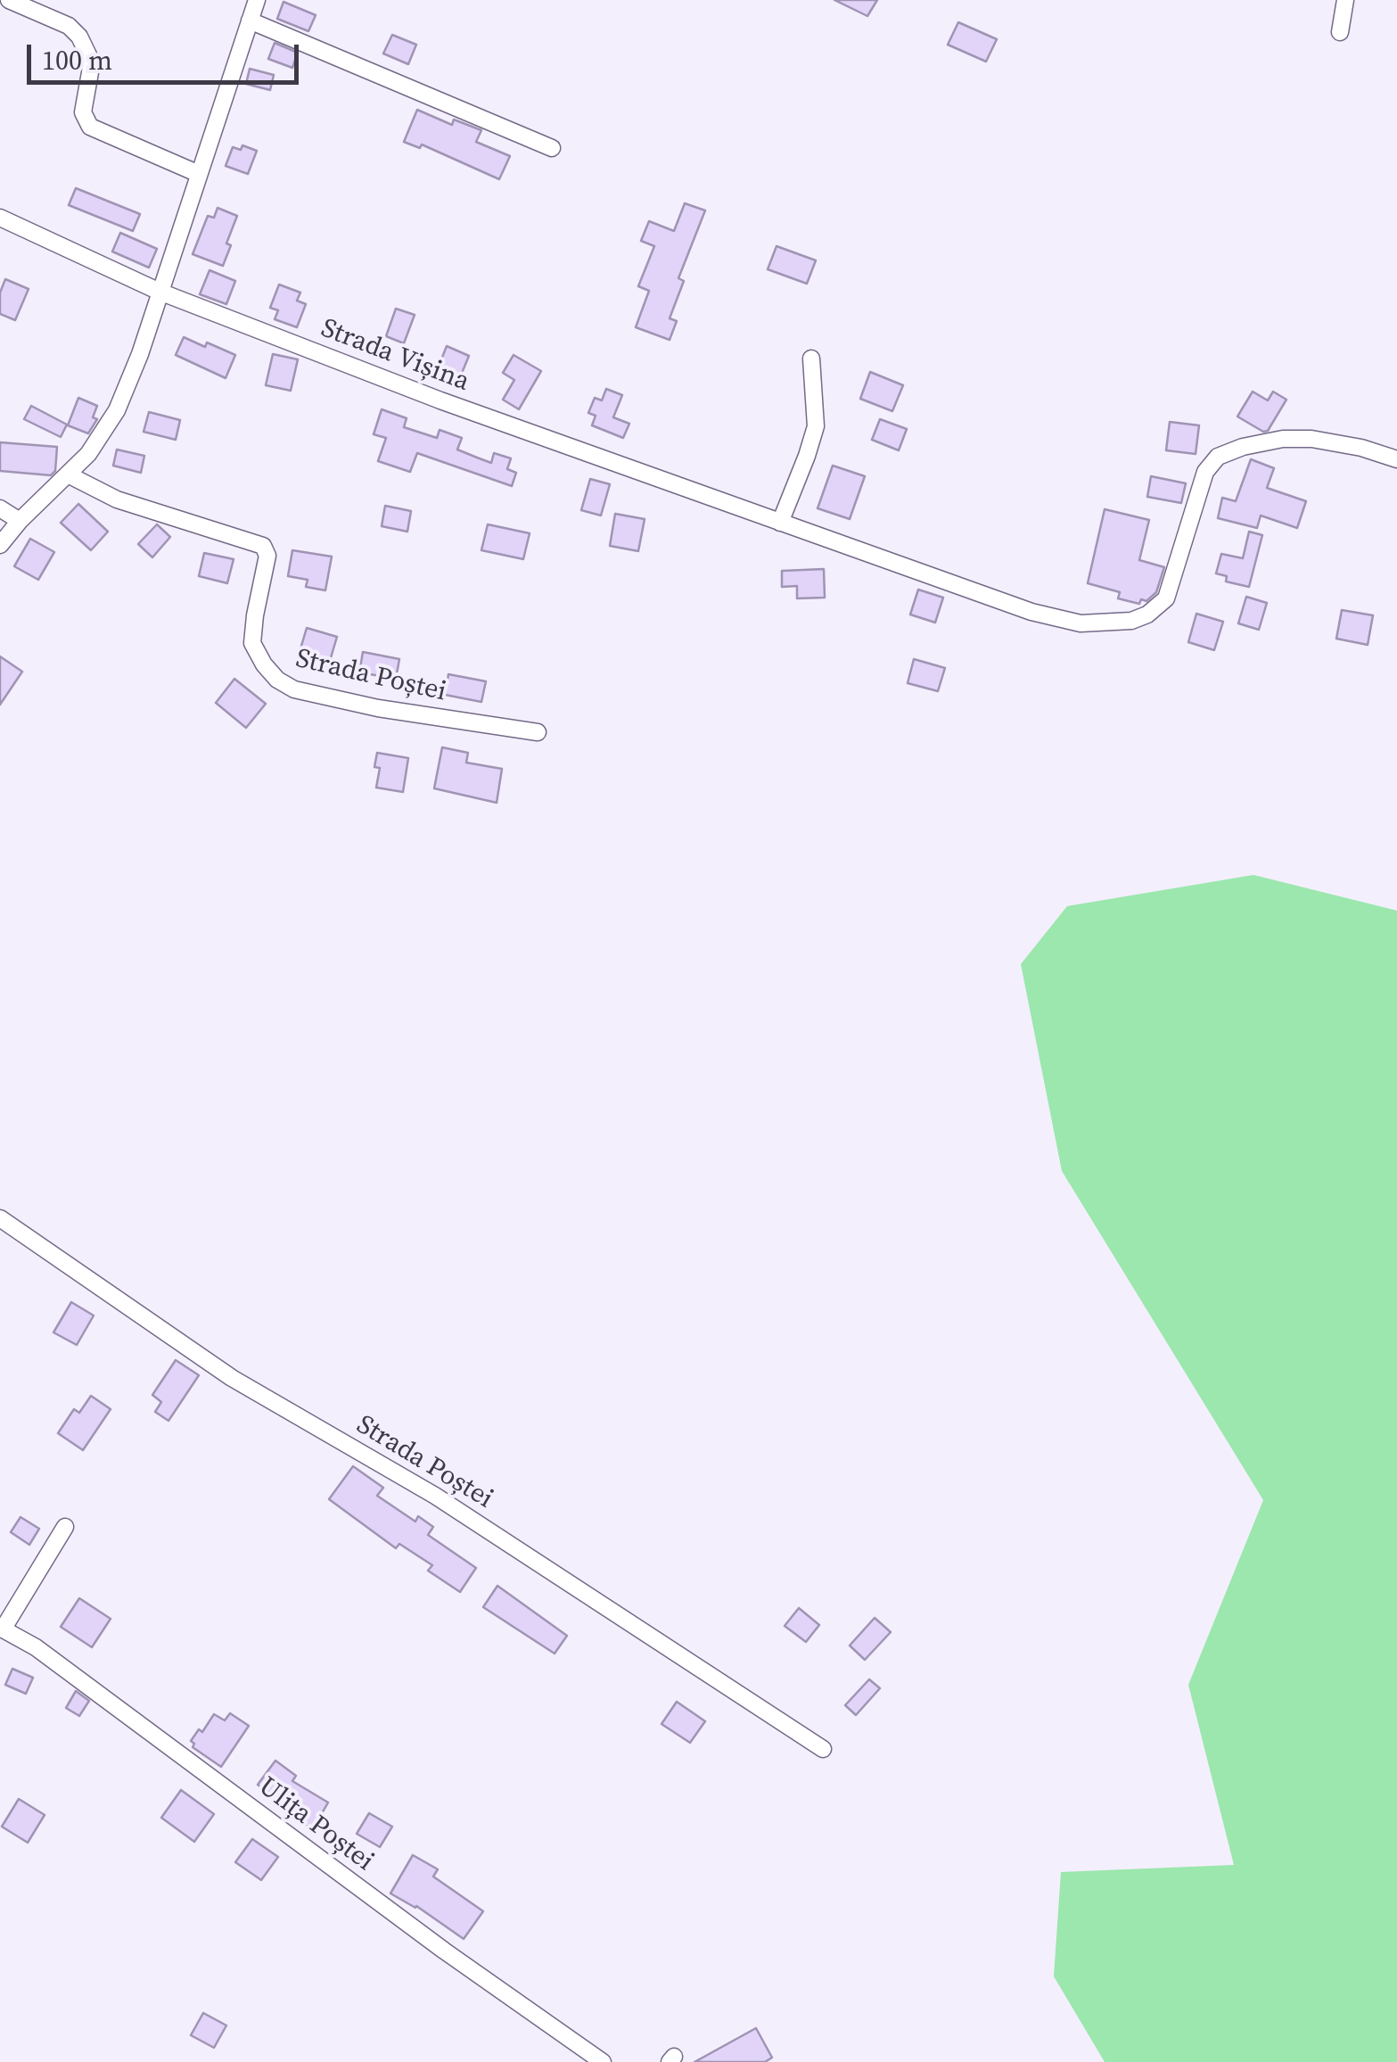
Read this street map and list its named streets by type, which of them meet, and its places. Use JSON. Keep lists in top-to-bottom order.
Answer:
{
  "streets": {
    "street": ["Strada Vișina", "Strada Poștei", "Ulița Poștei"]
  },
  "scale_bar": "100 m"
}
